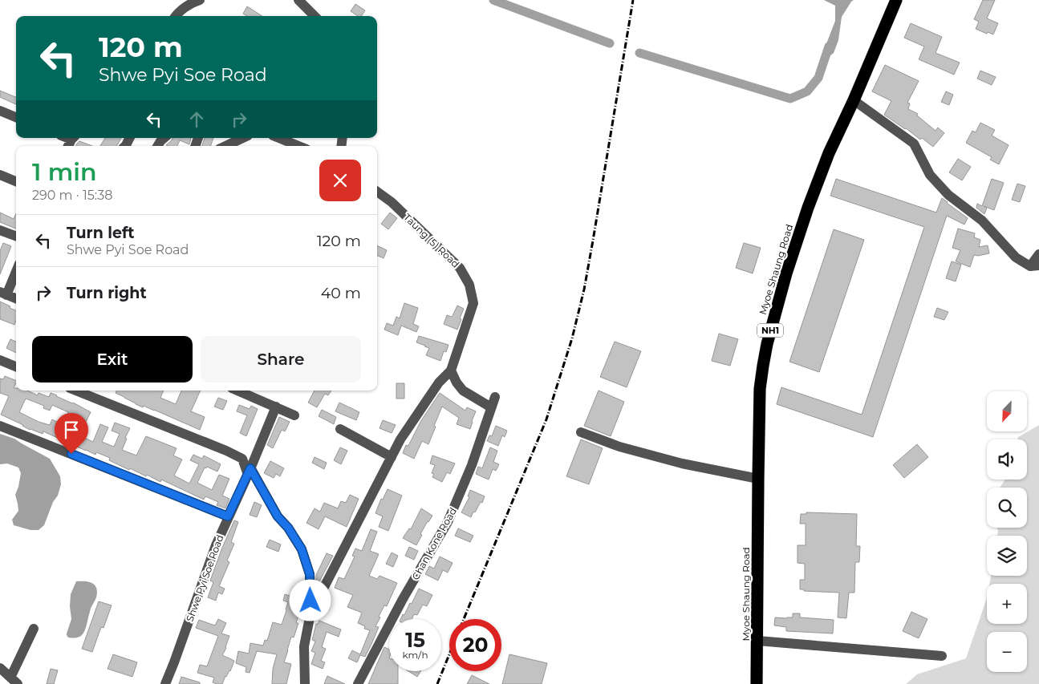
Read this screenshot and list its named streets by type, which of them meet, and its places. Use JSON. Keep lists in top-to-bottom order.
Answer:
{
  "streets": {
    "highway": ["Myoe Shaung Road", "NH1"],
    "street": ["Taung (5) Road", "Chan Kone Road", "Shwe Pyi Soe Road"]
  },
  "north": "bottom left",
  "page": {
    "turn": ["120 m", "Shwe Pyi Soe Road"],
    "heading": ["1 min", "290 m · 15:38"],
    "list": [
      {
        "name": "Turn left",
        "note": "Shwe Pyi Soe Road",
        "value": "120 m"
      },
      {
        "name": "Turn right",
        "value": "40 m"
      }
    ],
    "buttons": ["Exit", "Share"],
    "map_buttons": ["+", "−"],
    "speed": "15 km/h",
    "limit": "20"
  }
}
